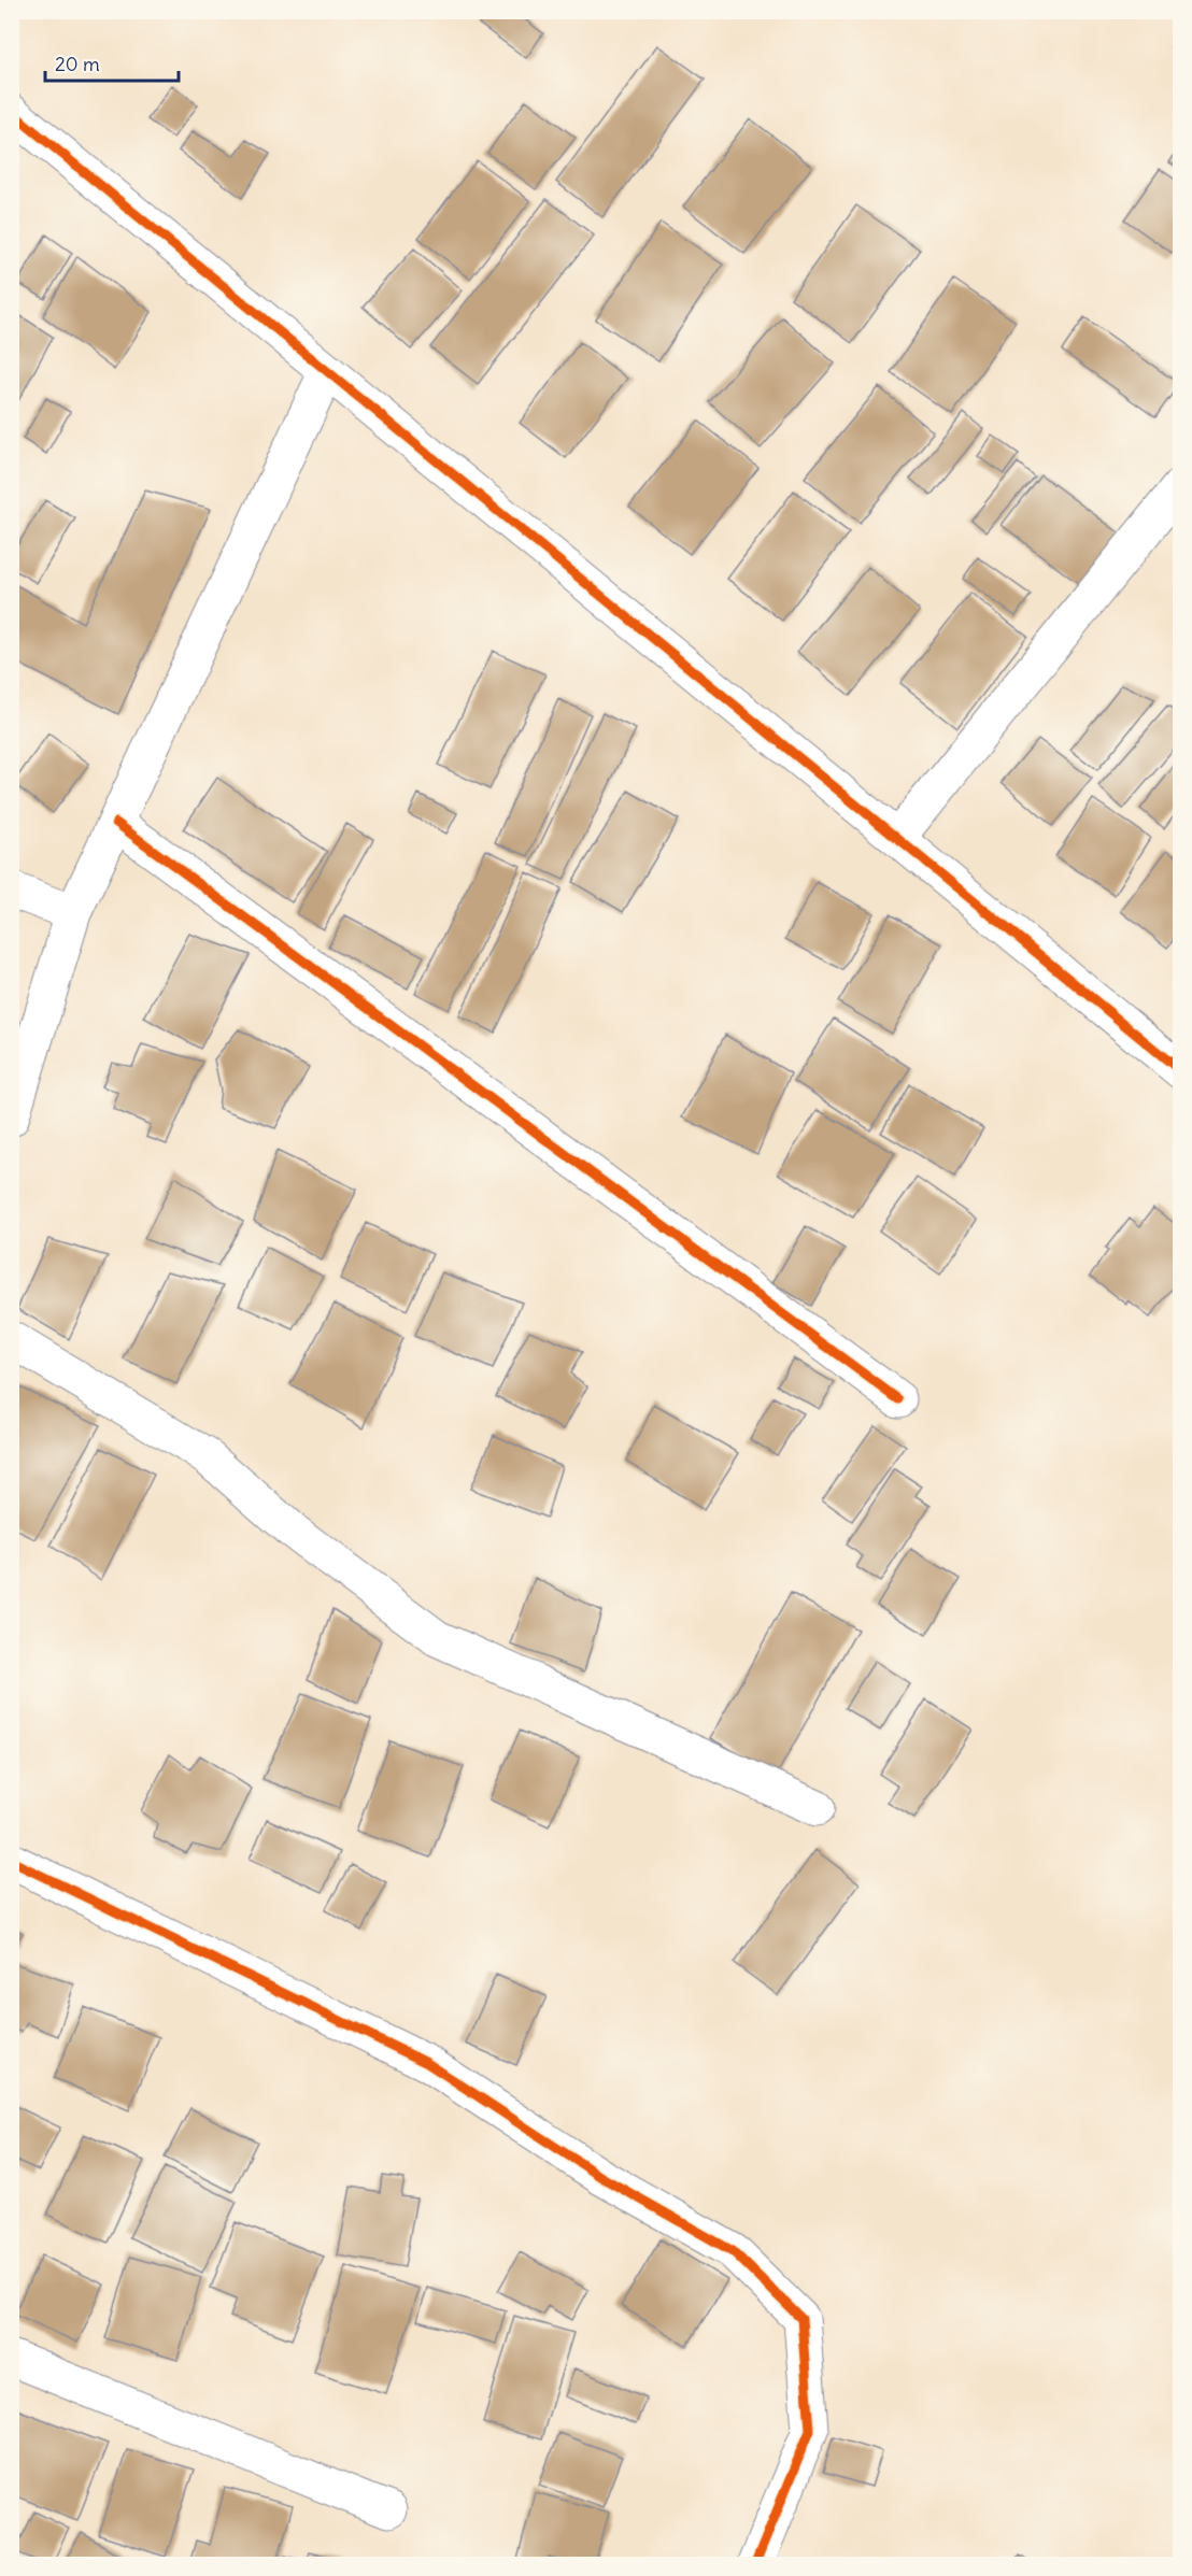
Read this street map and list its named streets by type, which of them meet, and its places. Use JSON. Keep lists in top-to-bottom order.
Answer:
{
  "scale_bar": "20 m"
}
